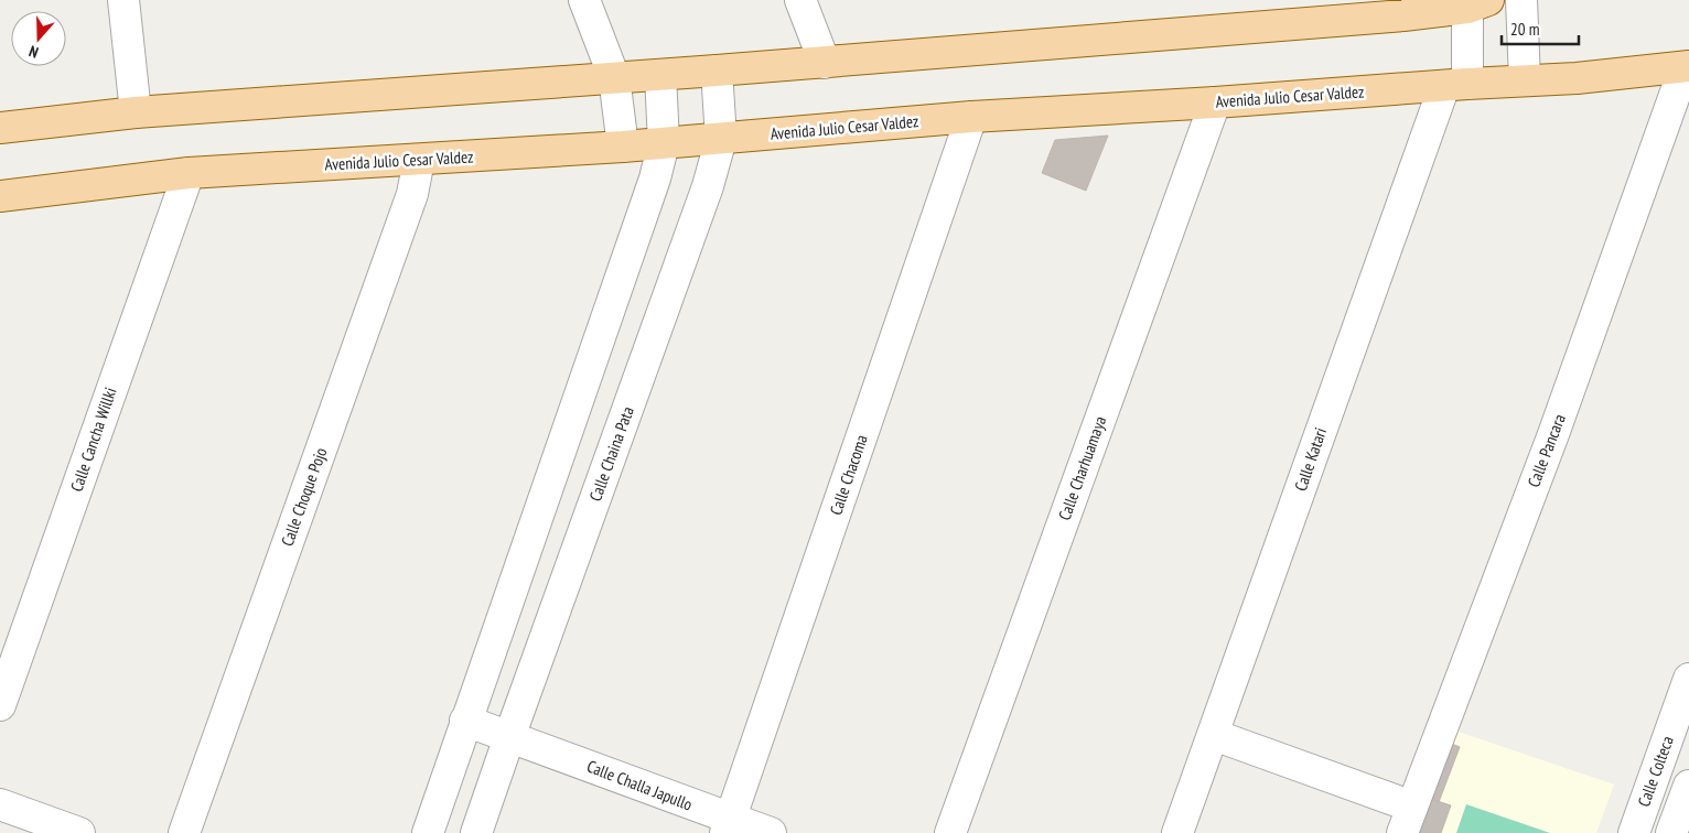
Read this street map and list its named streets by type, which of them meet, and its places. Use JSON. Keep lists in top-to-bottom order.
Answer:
{
  "streets": {
    "main road": ["Avenida Julio Cesar Valdez"],
    "street": [
      "Calle Cancha Willki",
      "Calle Pancara",
      "Calle Chaina Pata",
      "Calle Katari",
      "Calle Charhuamaya",
      "Calle Chacoma",
      "Calle Choque Pojo",
      "Calle Colteca",
      "Calle Challa Japullo"
    ]
  },
  "crossings": [
    ["Avenida Julio Cesar Valdez", "Calle Cancha Willki"],
    ["Avenida Julio Cesar Valdez", "Calle Pancara"],
    ["Avenida Julio Cesar Valdez", "Calle Chaina Pata"],
    ["Avenida Julio Cesar Valdez", "Calle Katari"],
    ["Avenida Julio Cesar Valdez", "Calle Charhuamaya"],
    ["Avenida Julio Cesar Valdez", "Calle Chacoma"],
    ["Avenida Julio Cesar Valdez", "Calle Choque Pojo"],
    ["Calle Chaina Pata", "Calle Challa Japullo"],
    ["Calle Chacoma", "Calle Challa Japullo"]
  ],
  "scale_bar": "20 m",
  "north": "bottom"
}
